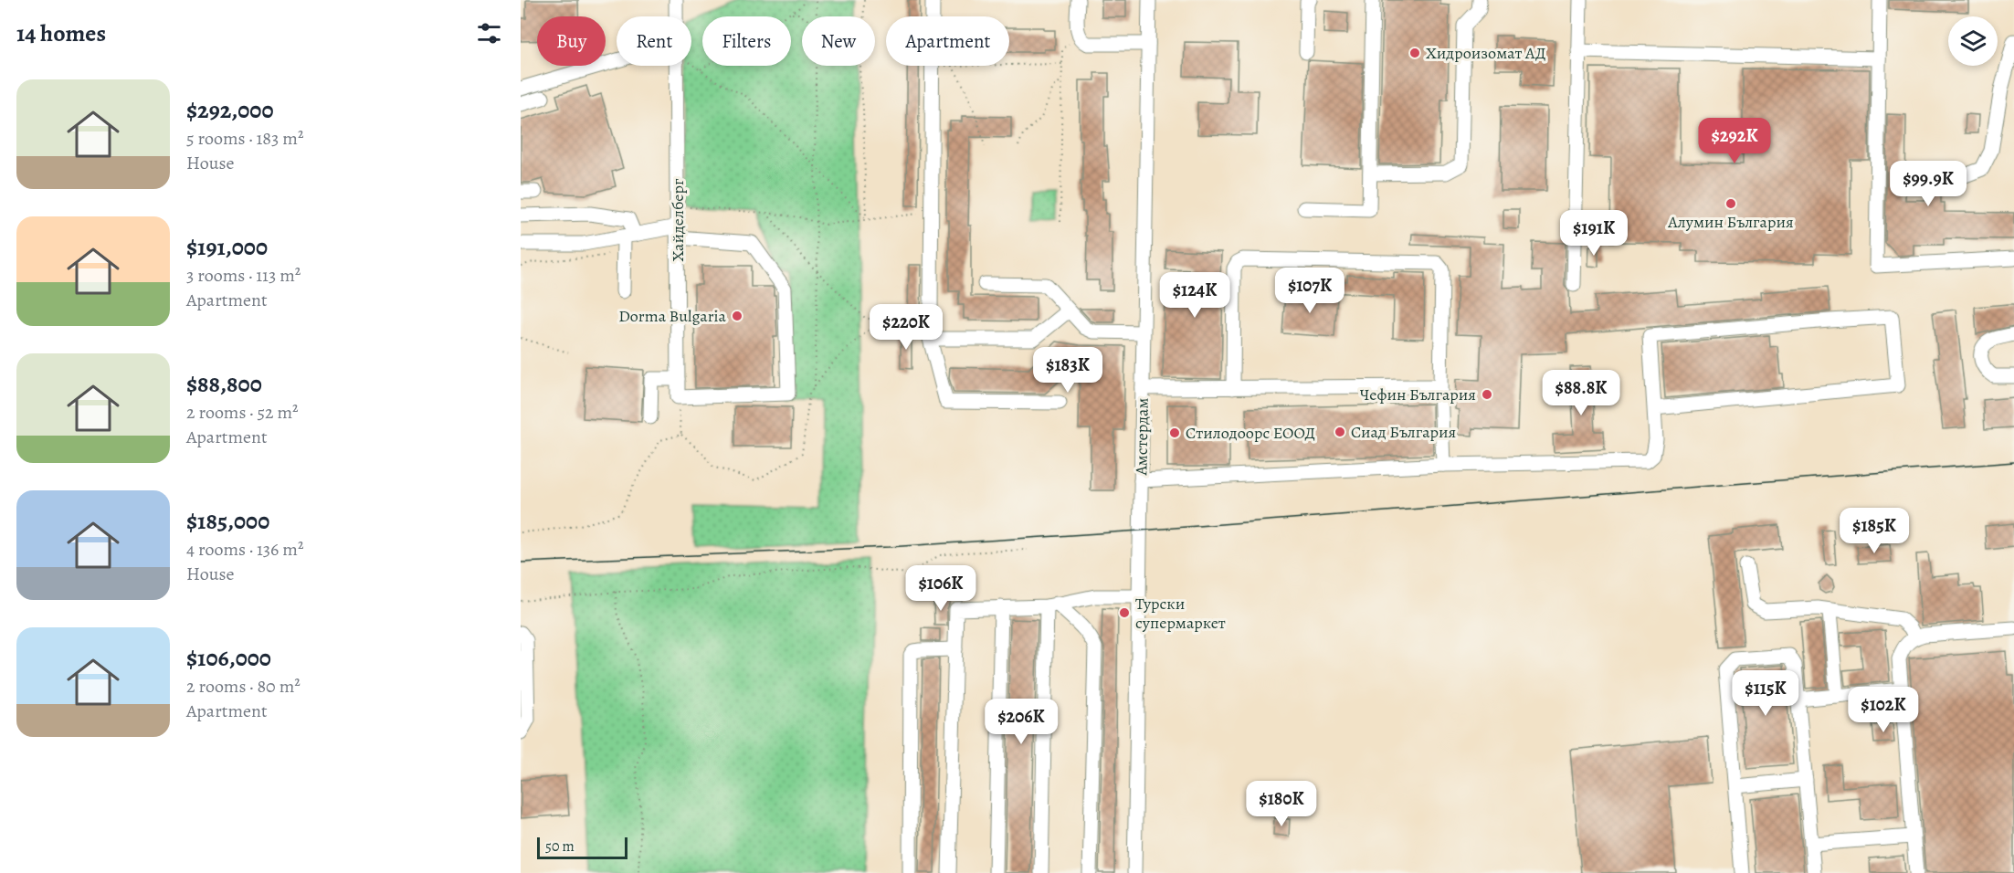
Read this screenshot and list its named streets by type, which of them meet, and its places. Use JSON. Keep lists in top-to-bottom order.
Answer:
{
  "streets": {
    "street": ["Хайделберг", "Амстердам"]
  },
  "places": [
    "Хидроизомат АД",
    "Алумин България",
    "Dorma Bulgaria",
    "Чефин България",
    "Сиад България",
    "Стилодоорс ЕООД",
    "Турски супермаркет"
  ],
  "scale_bar": "50 m",
  "page": {
    "heading": "14 homes",
    "chip": [
      "Buy",
      "Rent",
      "Filters",
      "New",
      "Apartment"
    ],
    "list": [
      {
        "name": "$292,000",
        "note": "5 rooms · 183 m² · House"
      },
      {
        "name": "$191,000",
        "note": "3 rooms · 113 m² · Apartment"
      },
      {
        "name": "$88,800",
        "note": "2 rooms · 52 m² · Apartment"
      },
      {
        "name": "$185,000",
        "note": "4 rooms · 136 m² · House"
      },
      {
        "name": "$106,000",
        "note": "2 rooms · 80 m² · Apartment"
      }
    ],
    "price": [
      "$292K",
      "$99.9K",
      "$191K",
      "$107K",
      "$124K",
      "$220K",
      "$183K",
      "$88.8K",
      "$185K",
      "$106K",
      "$115K",
      "$102K",
      "$206K",
      "$180K"
    ],
    "scale": "50 m"
  }
}
